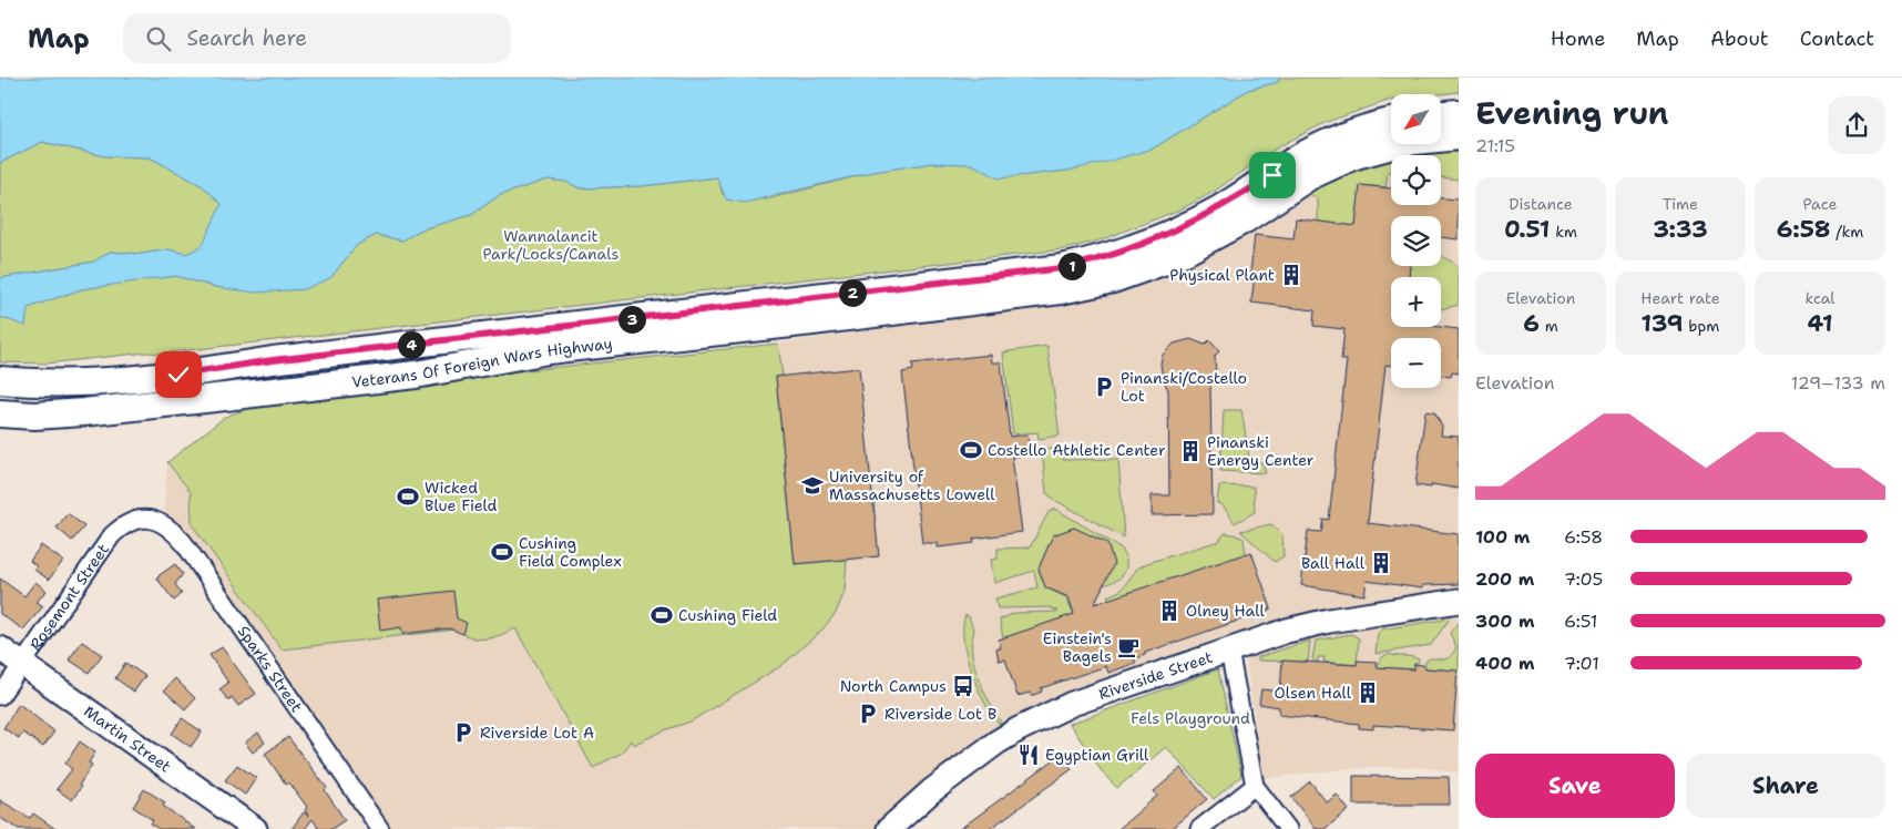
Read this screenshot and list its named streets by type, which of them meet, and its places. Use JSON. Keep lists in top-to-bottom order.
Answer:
{
  "streets": {
    "main road": ["Veterans Of Foreign Wars Highway", "Riverside Street", "Martin Street"],
    "street": ["Rosemont Street", "Sparks Street"]
  },
  "crossings": [
    ["Rosemont Street", "Sparks Street"],
    ["Rosemont Street", "Martin Street"]
  ],
  "parks": ["Wannalancit Park/Locks/Canals", "Fels Playground"],
  "places": {
    "building": [
      "Physical Plant",
      "Pinanski Energy Center",
      "Ball Hall",
      "Olney Hall",
      "Olsen Hall"
    ],
    "parking": ["Pinanski/Costello Lot", "Riverside Lot B", "Riverside Lot A"],
    "sports": [
      "Costello Athletic Center",
      "Wicked Blue Field",
      "Cushing Field Complex",
      "Cushing Field"
    ],
    "school or university": ["University of Massachusetts Lowell"],
    "cafe": ["Einstein's Bagels"],
    "bus stop": ["North Campus"],
    "restaurant": ["Egyptian Grill"]
  },
  "north": "bottom left",
  "page": {
    "header": "Map",
    "search": "Search here",
    "nav": [
      "Home",
      "Map",
      "About",
      "Contact"
    ],
    "heading": ["Evening run", "21:15"],
    "map_buttons": ["+", "−"],
    "stats": [
      ["Distance", "0.51 km"],
      ["Time", "3:33"],
      ["Pace", "6:58 /km"],
      ["Elevation", "6 m"],
      ["Heart rate", "139 bpm"],
      ["kcal", "41"]
    ],
    "pins": [
      "1",
      "2",
      "3",
      "4"
    ],
    "chart": ["Elevation", "129–133 m"],
    "list": [
      {
        "name": "100 m",
        "note": "6:58"
      },
      {
        "name": "200 m",
        "note": "7:05"
      },
      {
        "name": "300 m",
        "note": "6:51"
      },
      {
        "name": "400 m",
        "note": "7:01"
      }
    ],
    "buttons": ["Save", "Share"]
  }
}
